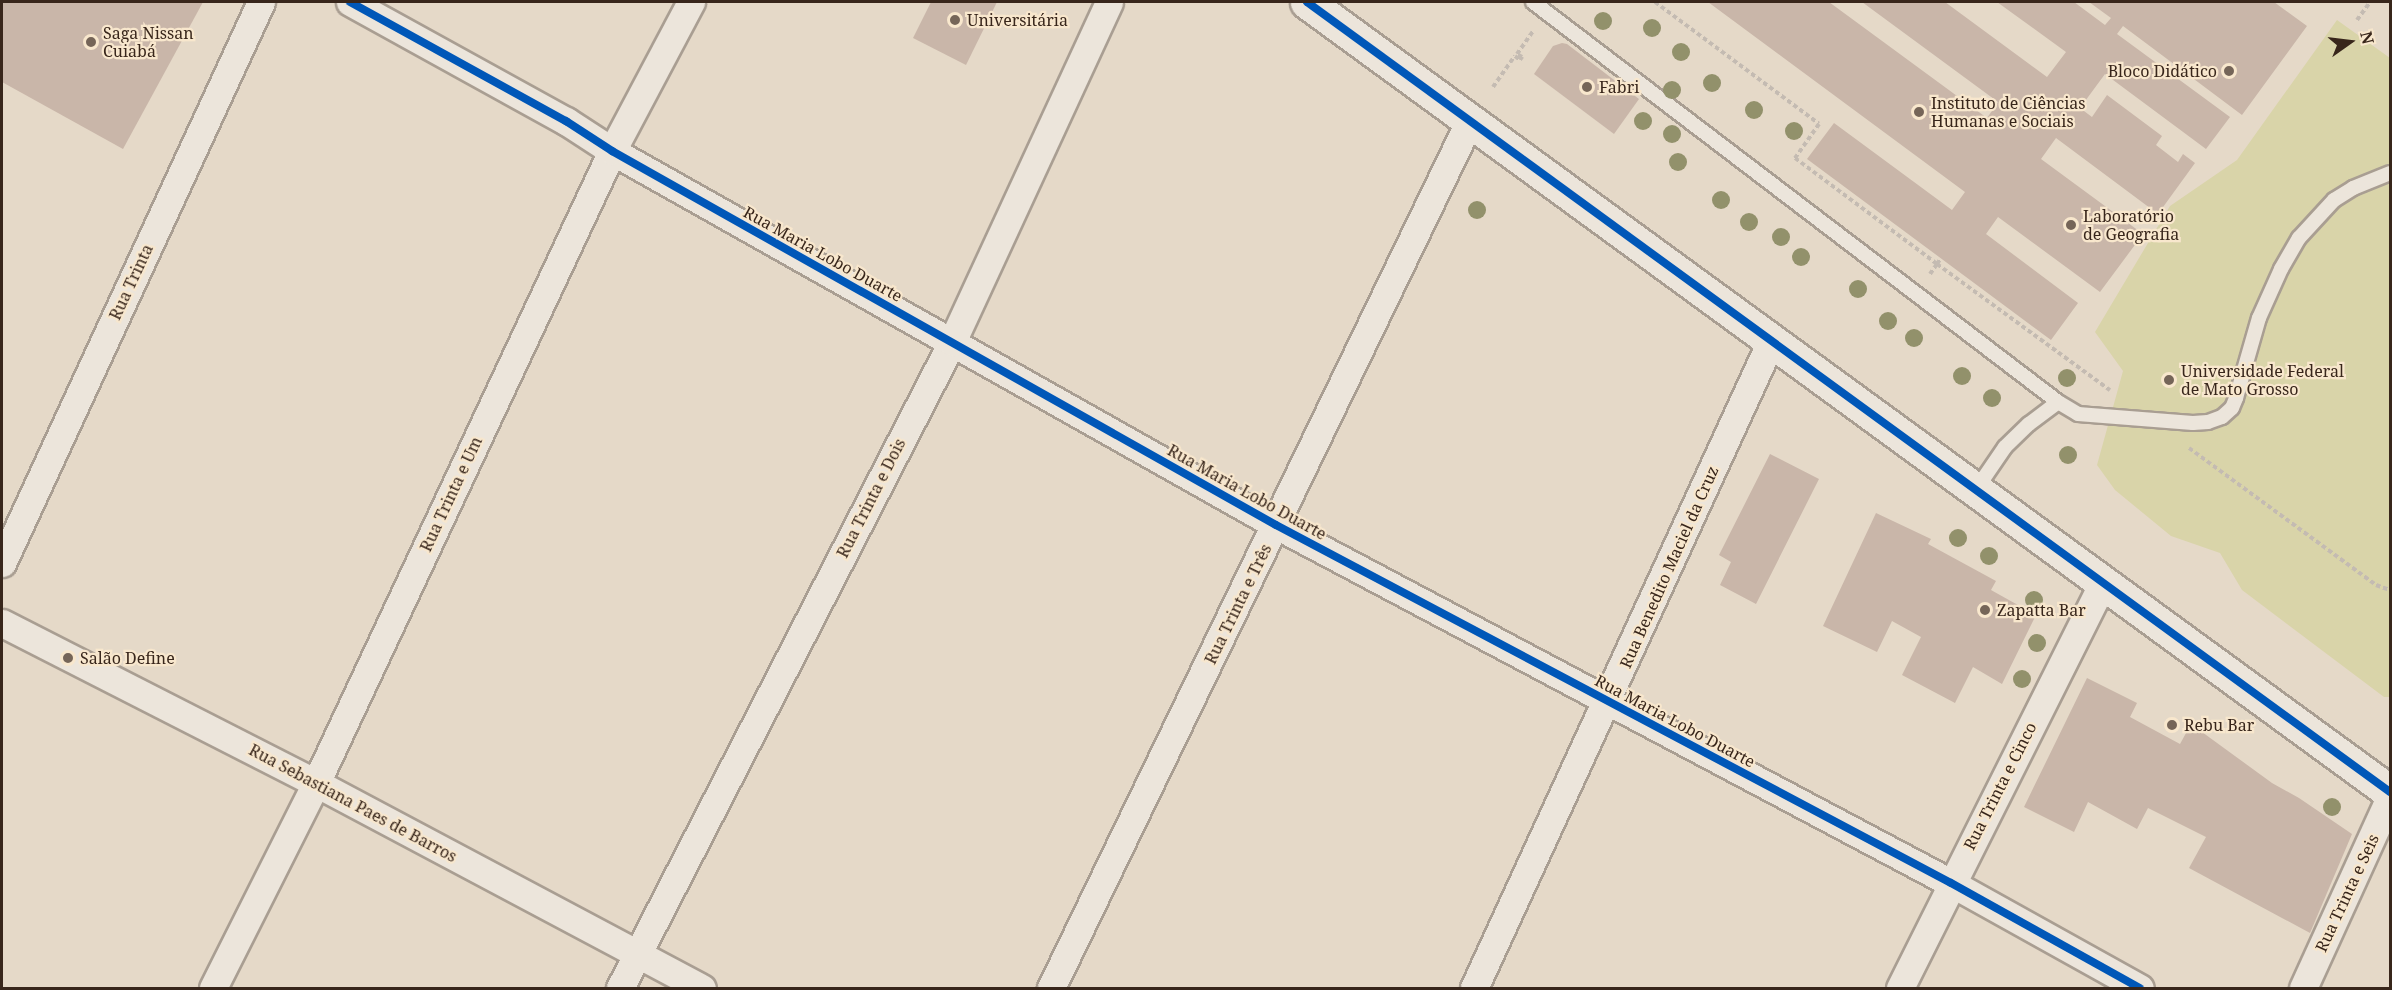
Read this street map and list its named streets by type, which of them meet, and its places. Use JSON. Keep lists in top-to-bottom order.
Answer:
{
  "streets": {
    "street": [
      "Rua Maria Lobo Duarte",
      "Rua Trinta",
      "Rua Trinta e Um",
      "Rua Trinta e Dois",
      "Rua Benedito Maciel da Cruz",
      "Rua Trinta e Três",
      "Rua Trinta e Cinco",
      "Rua Sebastiana Paes de Barros",
      "Rua Trinta e Seis"
    ]
  },
  "crossings": [
    ["Rua Maria Lobo Duarte", "Rua Trinta e Um"],
    ["Rua Maria Lobo Duarte", "Rua Trinta e Dois"],
    ["Rua Maria Lobo Duarte", "Rua Benedito Maciel da Cruz"],
    ["Rua Maria Lobo Duarte", "Rua Trinta e Três"],
    ["Rua Maria Lobo Duarte", "Rua Trinta e Cinco"],
    ["Rua Trinta e Um", "Rua Sebastiana Paes de Barros"],
    ["Rua Trinta e Dois", "Rua Sebastiana Paes de Barros"]
  ],
  "places": [
    "Universitária",
    "Saga Nissan Cuiabá",
    "Bloco Didático",
    "Fabri",
    "Instituto de Ciências Humanas e Sociais",
    "Laboratório de Geografia",
    "Universidade Federal de Mato Grosso",
    "Zapatta Bar",
    "Salão Define",
    "Rebu Bar"
  ],
  "north": "right"
}
